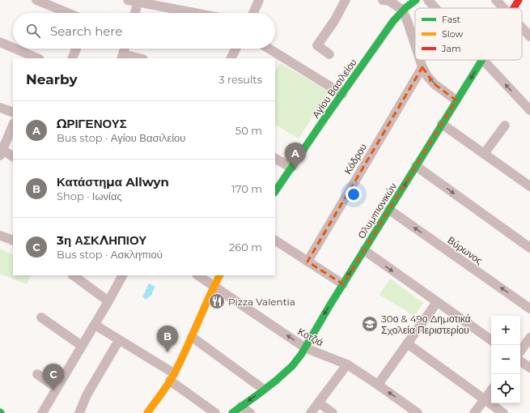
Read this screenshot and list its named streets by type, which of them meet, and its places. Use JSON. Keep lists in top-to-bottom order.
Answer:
{
  "streets": {
    "street": [
      "Αγίου Βασιλείου",
      "Κόδρου",
      "Ολυμπιονικών",
      "Βύρωνος",
      "Κοτζιά"
    ]
  },
  "crossings": [
    ["Ολυμπιονικών", "Βύρωνος"],
    ["Ολυμπιονικών", "Κοτζιά"]
  ],
  "one_way": ["Ολυμπιονικών"],
  "places": {
    "restaurant": ["Pizza Valentia"],
    "school or university": ["30ο & 49ο Δημοτικά Σχολεία Περιστερίου"]
  },
  "legend": ["Fast", "Slow", "Jam"],
  "page": {
    "search": "Search here",
    "heading": ["Nearby", "3 results"],
    "list": [
      {
        "mark": "A",
        "name": "ΩΡΙΓΕΝΟΥΣ",
        "note": "Bus stop · Αγίου Βασιλείου",
        "value": "50 m"
      },
      {
        "mark": "B",
        "name": "Κατάστημα Allwyn",
        "note": "Shop · Ιωνίας",
        "value": "170 m"
      },
      {
        "mark": "C",
        "name": "3η ΑΣΚΛΗΠΙΟΥ",
        "note": "Bus stop · Ασκληπιού",
        "value": "260 m"
      }
    ],
    "pins": ["A", "B", "C"],
    "map_buttons": ["+", "−"]
  }
}
